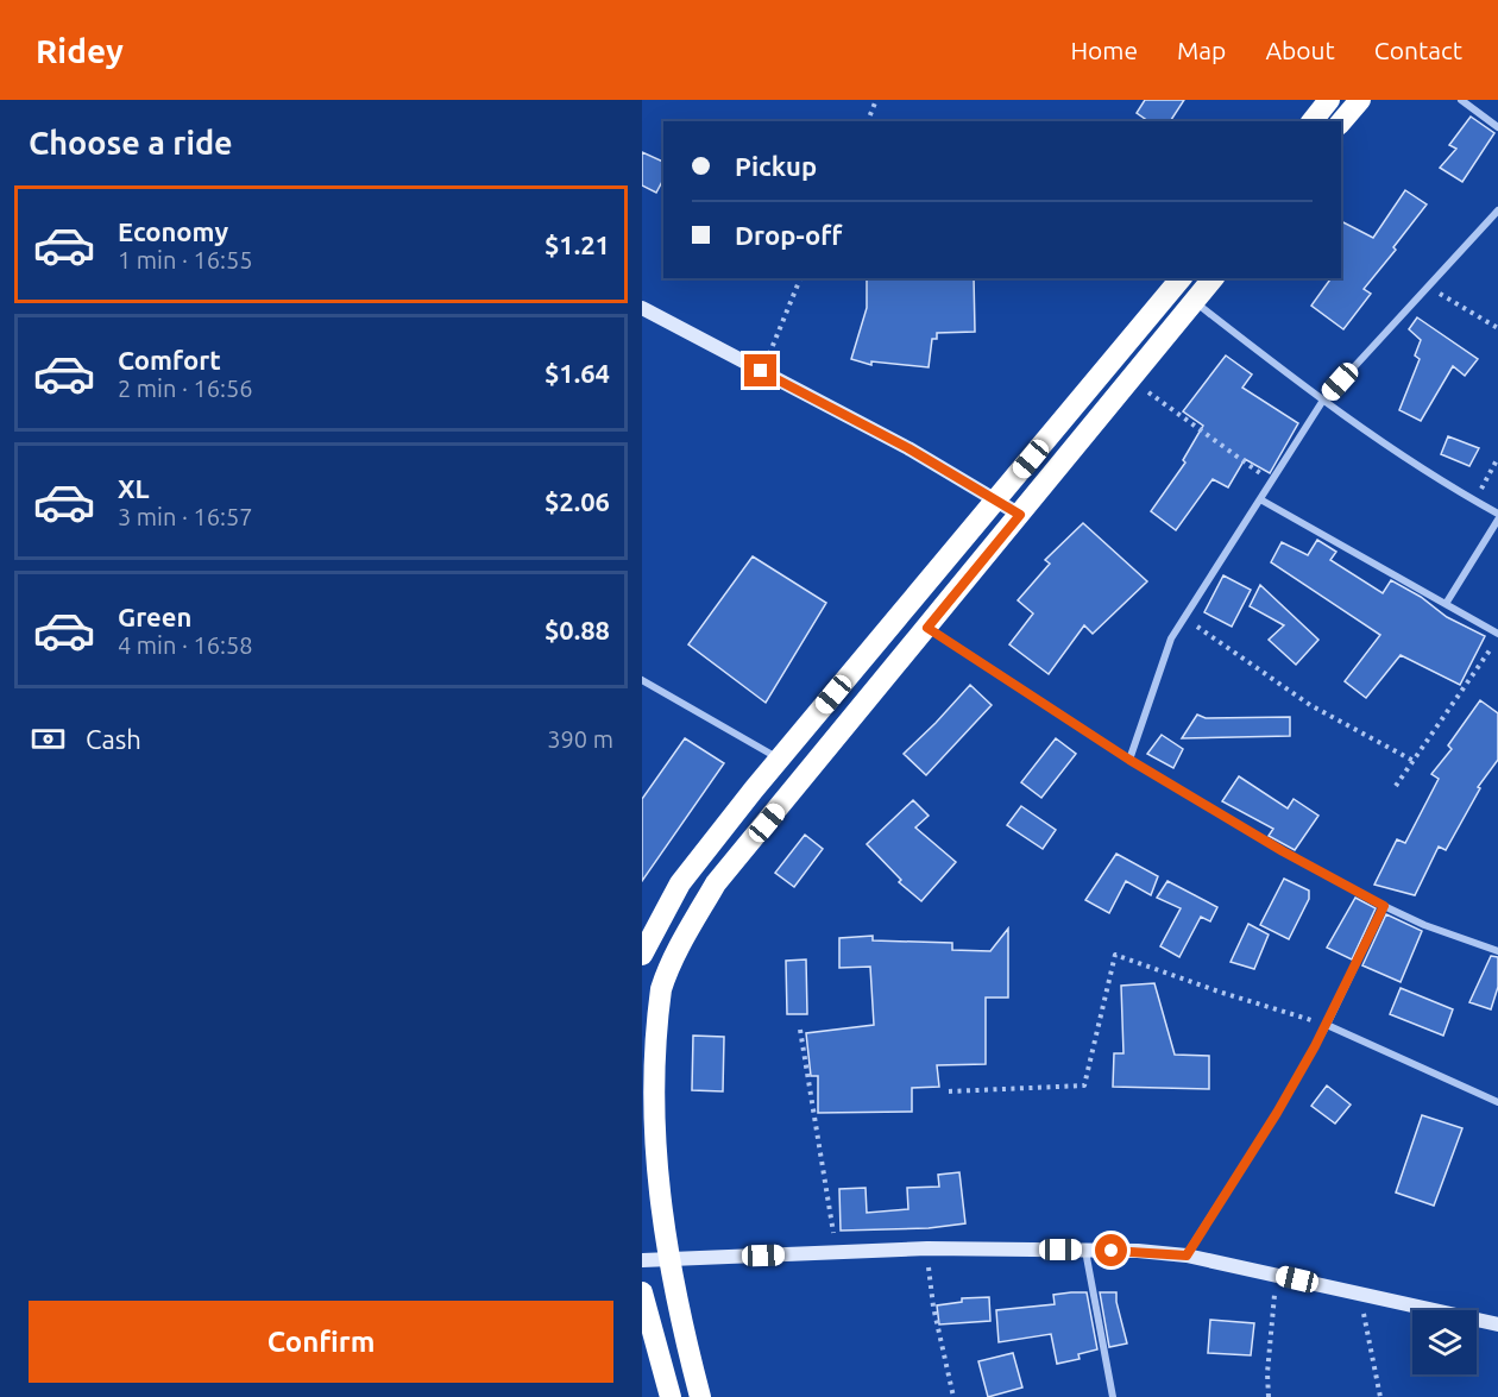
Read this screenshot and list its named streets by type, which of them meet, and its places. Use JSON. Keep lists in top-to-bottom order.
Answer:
{
  "page": {
    "header": "Ridey",
    "nav": [
      "Home",
      "Map",
      "About",
      "Contact"
    ],
    "heading": "Choose a ride",
    "banner": ["Pickup", "Drop-off"],
    "list": [
      {
        "name": "Economy",
        "note": "1 min · 16:55",
        "value": "$1.21"
      },
      {
        "name": "Comfort",
        "note": "2 min · 16:56",
        "value": "$1.64"
      },
      {
        "name": "XL",
        "note": "3 min · 16:57",
        "value": "$2.06"
      },
      {
        "name": "Green",
        "note": "4 min · 16:58",
        "value": "$0.88"
      }
    ],
    "pay": ["Cash", "390 m"],
    "buttons": "Confirm"
  }
}
